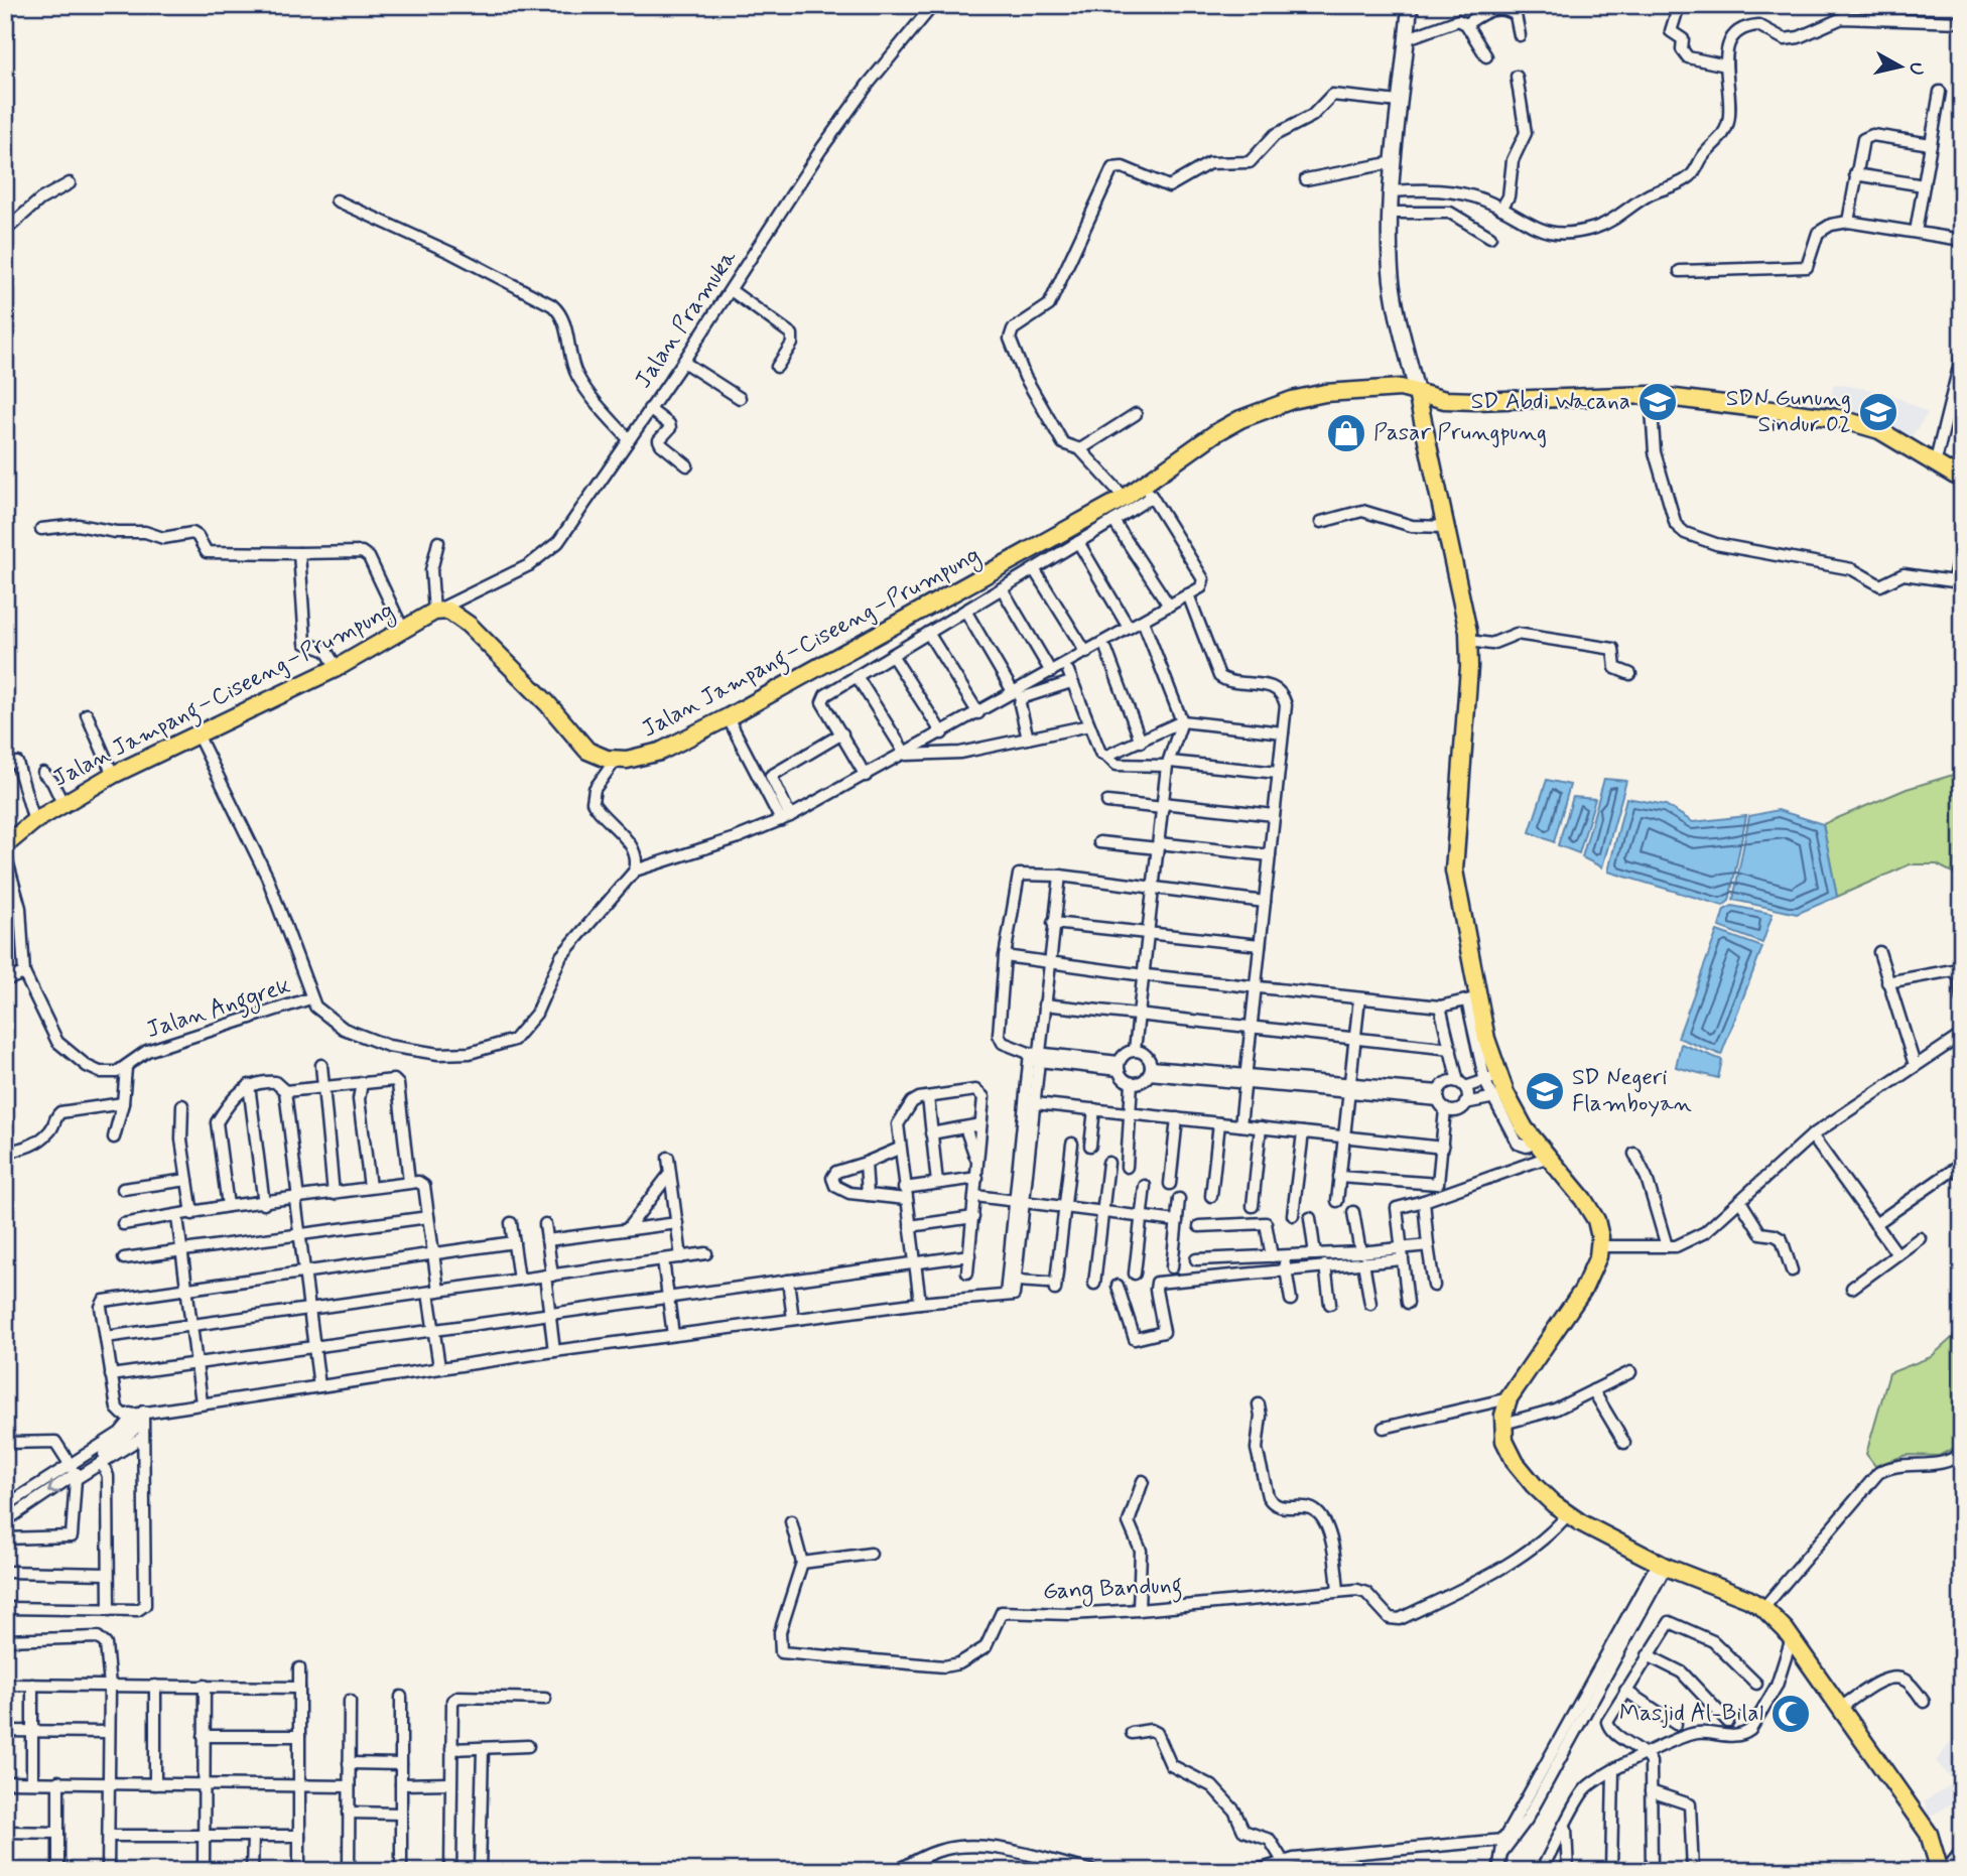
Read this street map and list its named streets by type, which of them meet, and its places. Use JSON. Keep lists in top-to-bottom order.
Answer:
{
  "streets": {
    "main road": ["Jalan Jampang–Ciseeng–Prumpung"],
    "street": ["Jalan Pramuka", "Jalan Anggrek", "Gang Bandung"]
  },
  "crossings": [
    ["Jalan Pramuka", "Jalan Jampang–Ciseeng–Prumpung"]
  ],
  "places": {
    "school or university": ["SD Abdi Wacana", "SDN Gunung Sindur 02", "SD Negeri Flamboyan"],
    "shop": ["Pasar Prungpung"],
    "mosque": ["Masjid Al-Bilal"]
  },
  "north": "right"
}
